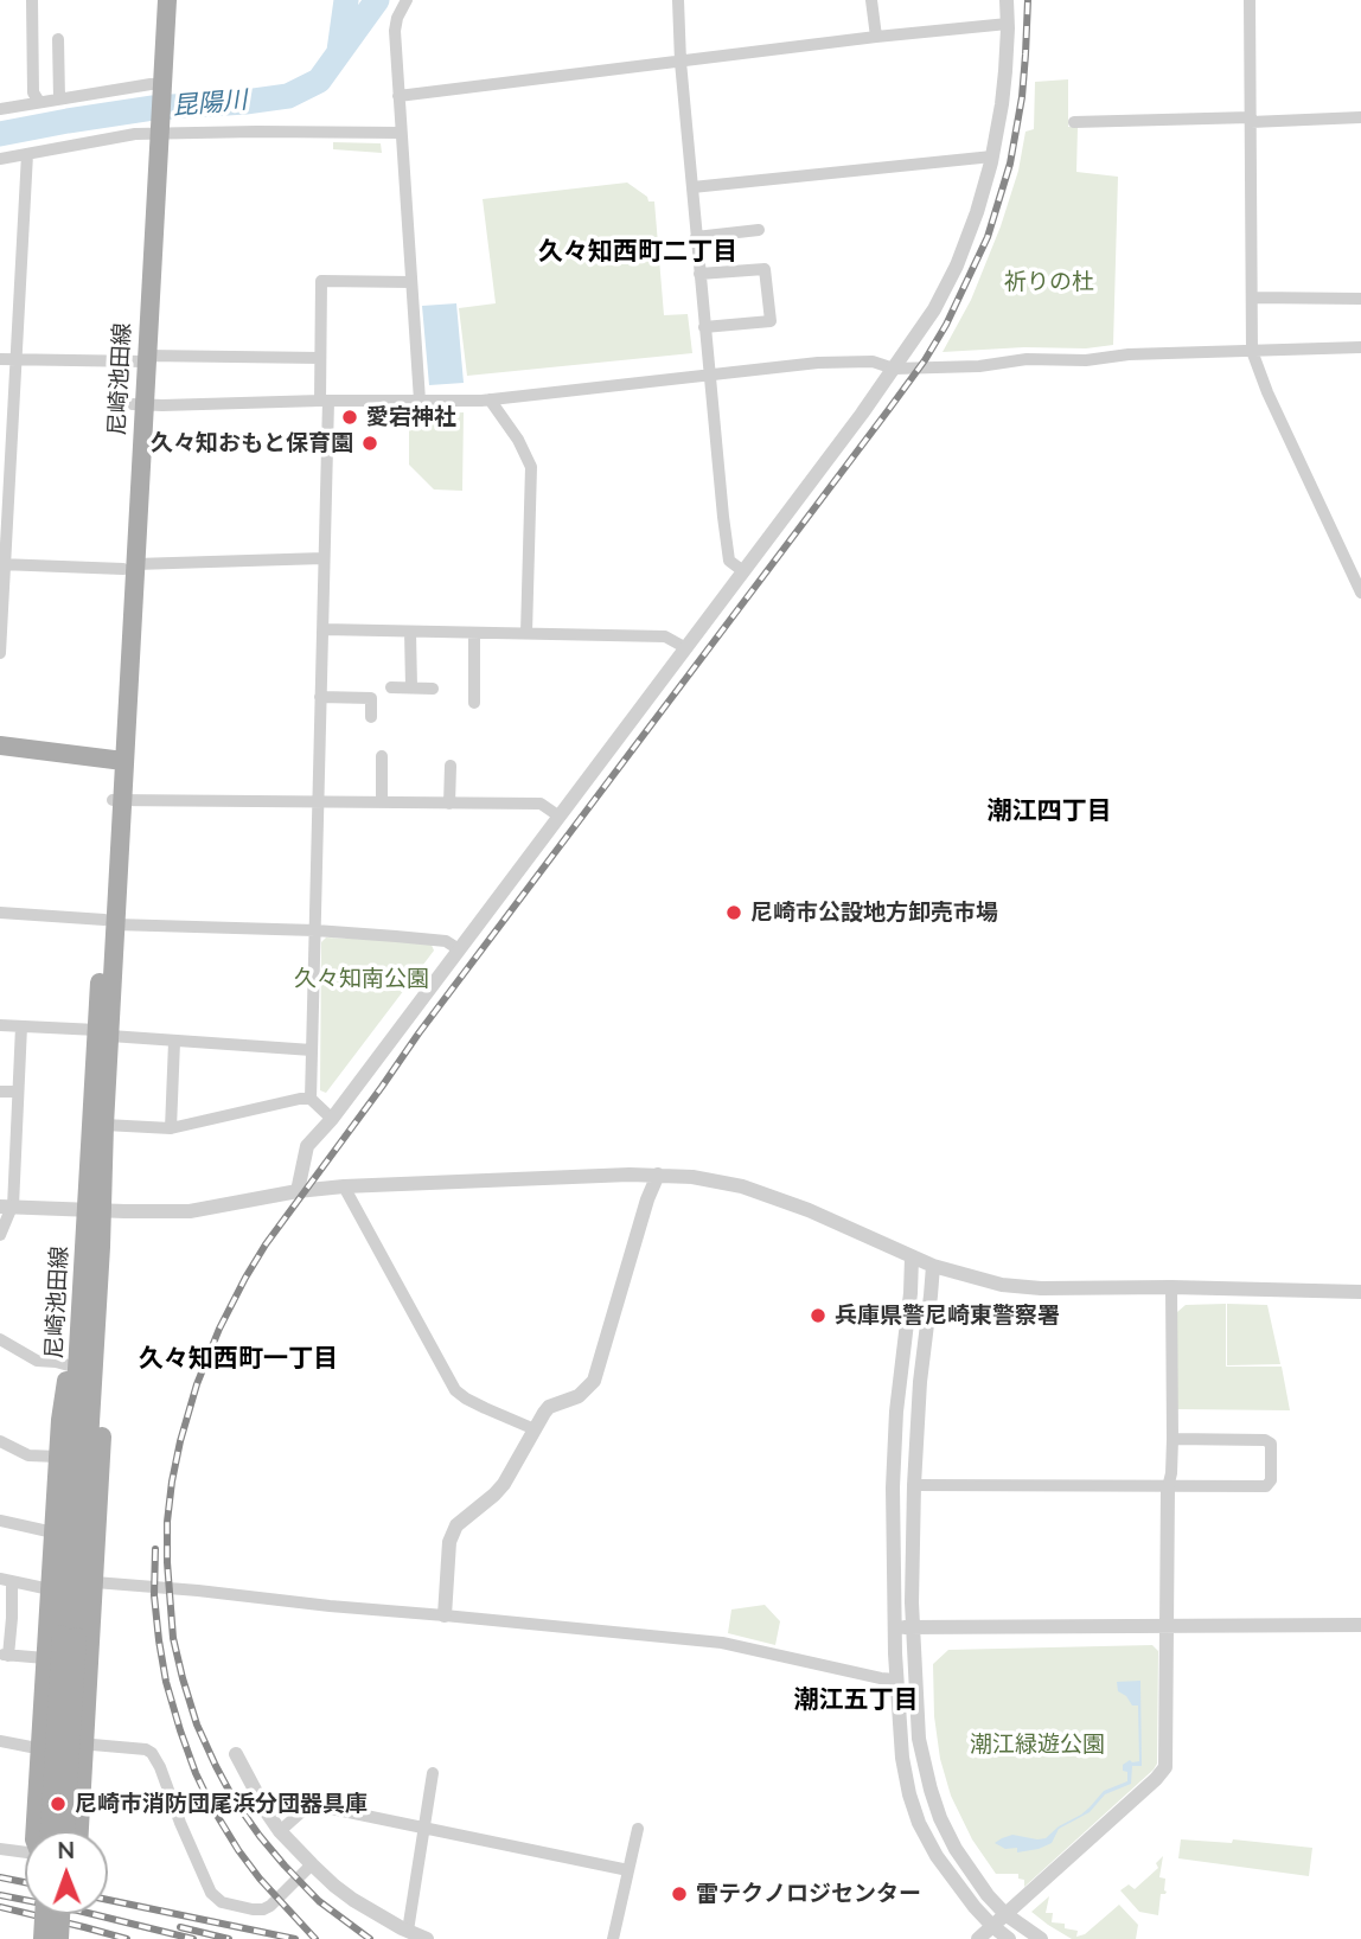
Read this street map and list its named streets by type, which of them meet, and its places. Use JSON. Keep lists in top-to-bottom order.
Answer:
{
  "streets": {
    "main road": ["尼崎池田線"]
  },
  "districts": [
    "久々知西町二丁目",
    "潮江四丁目",
    "久々知西町一丁目",
    "潮江五丁目"
  ],
  "water": ["昆陽川"],
  "parks": ["祈りの杜", "久々知南公園", "潮江緑遊公園"],
  "places": [
    "愛宕神社",
    "久々知おもと保育園",
    "尼崎市公設地方卸売市場",
    "兵庫県警尼崎東警察署",
    "尼崎市消防団尾浜分団器具庫",
    "雷テクノロジセンター"
  ],
  "north": "top"
}
